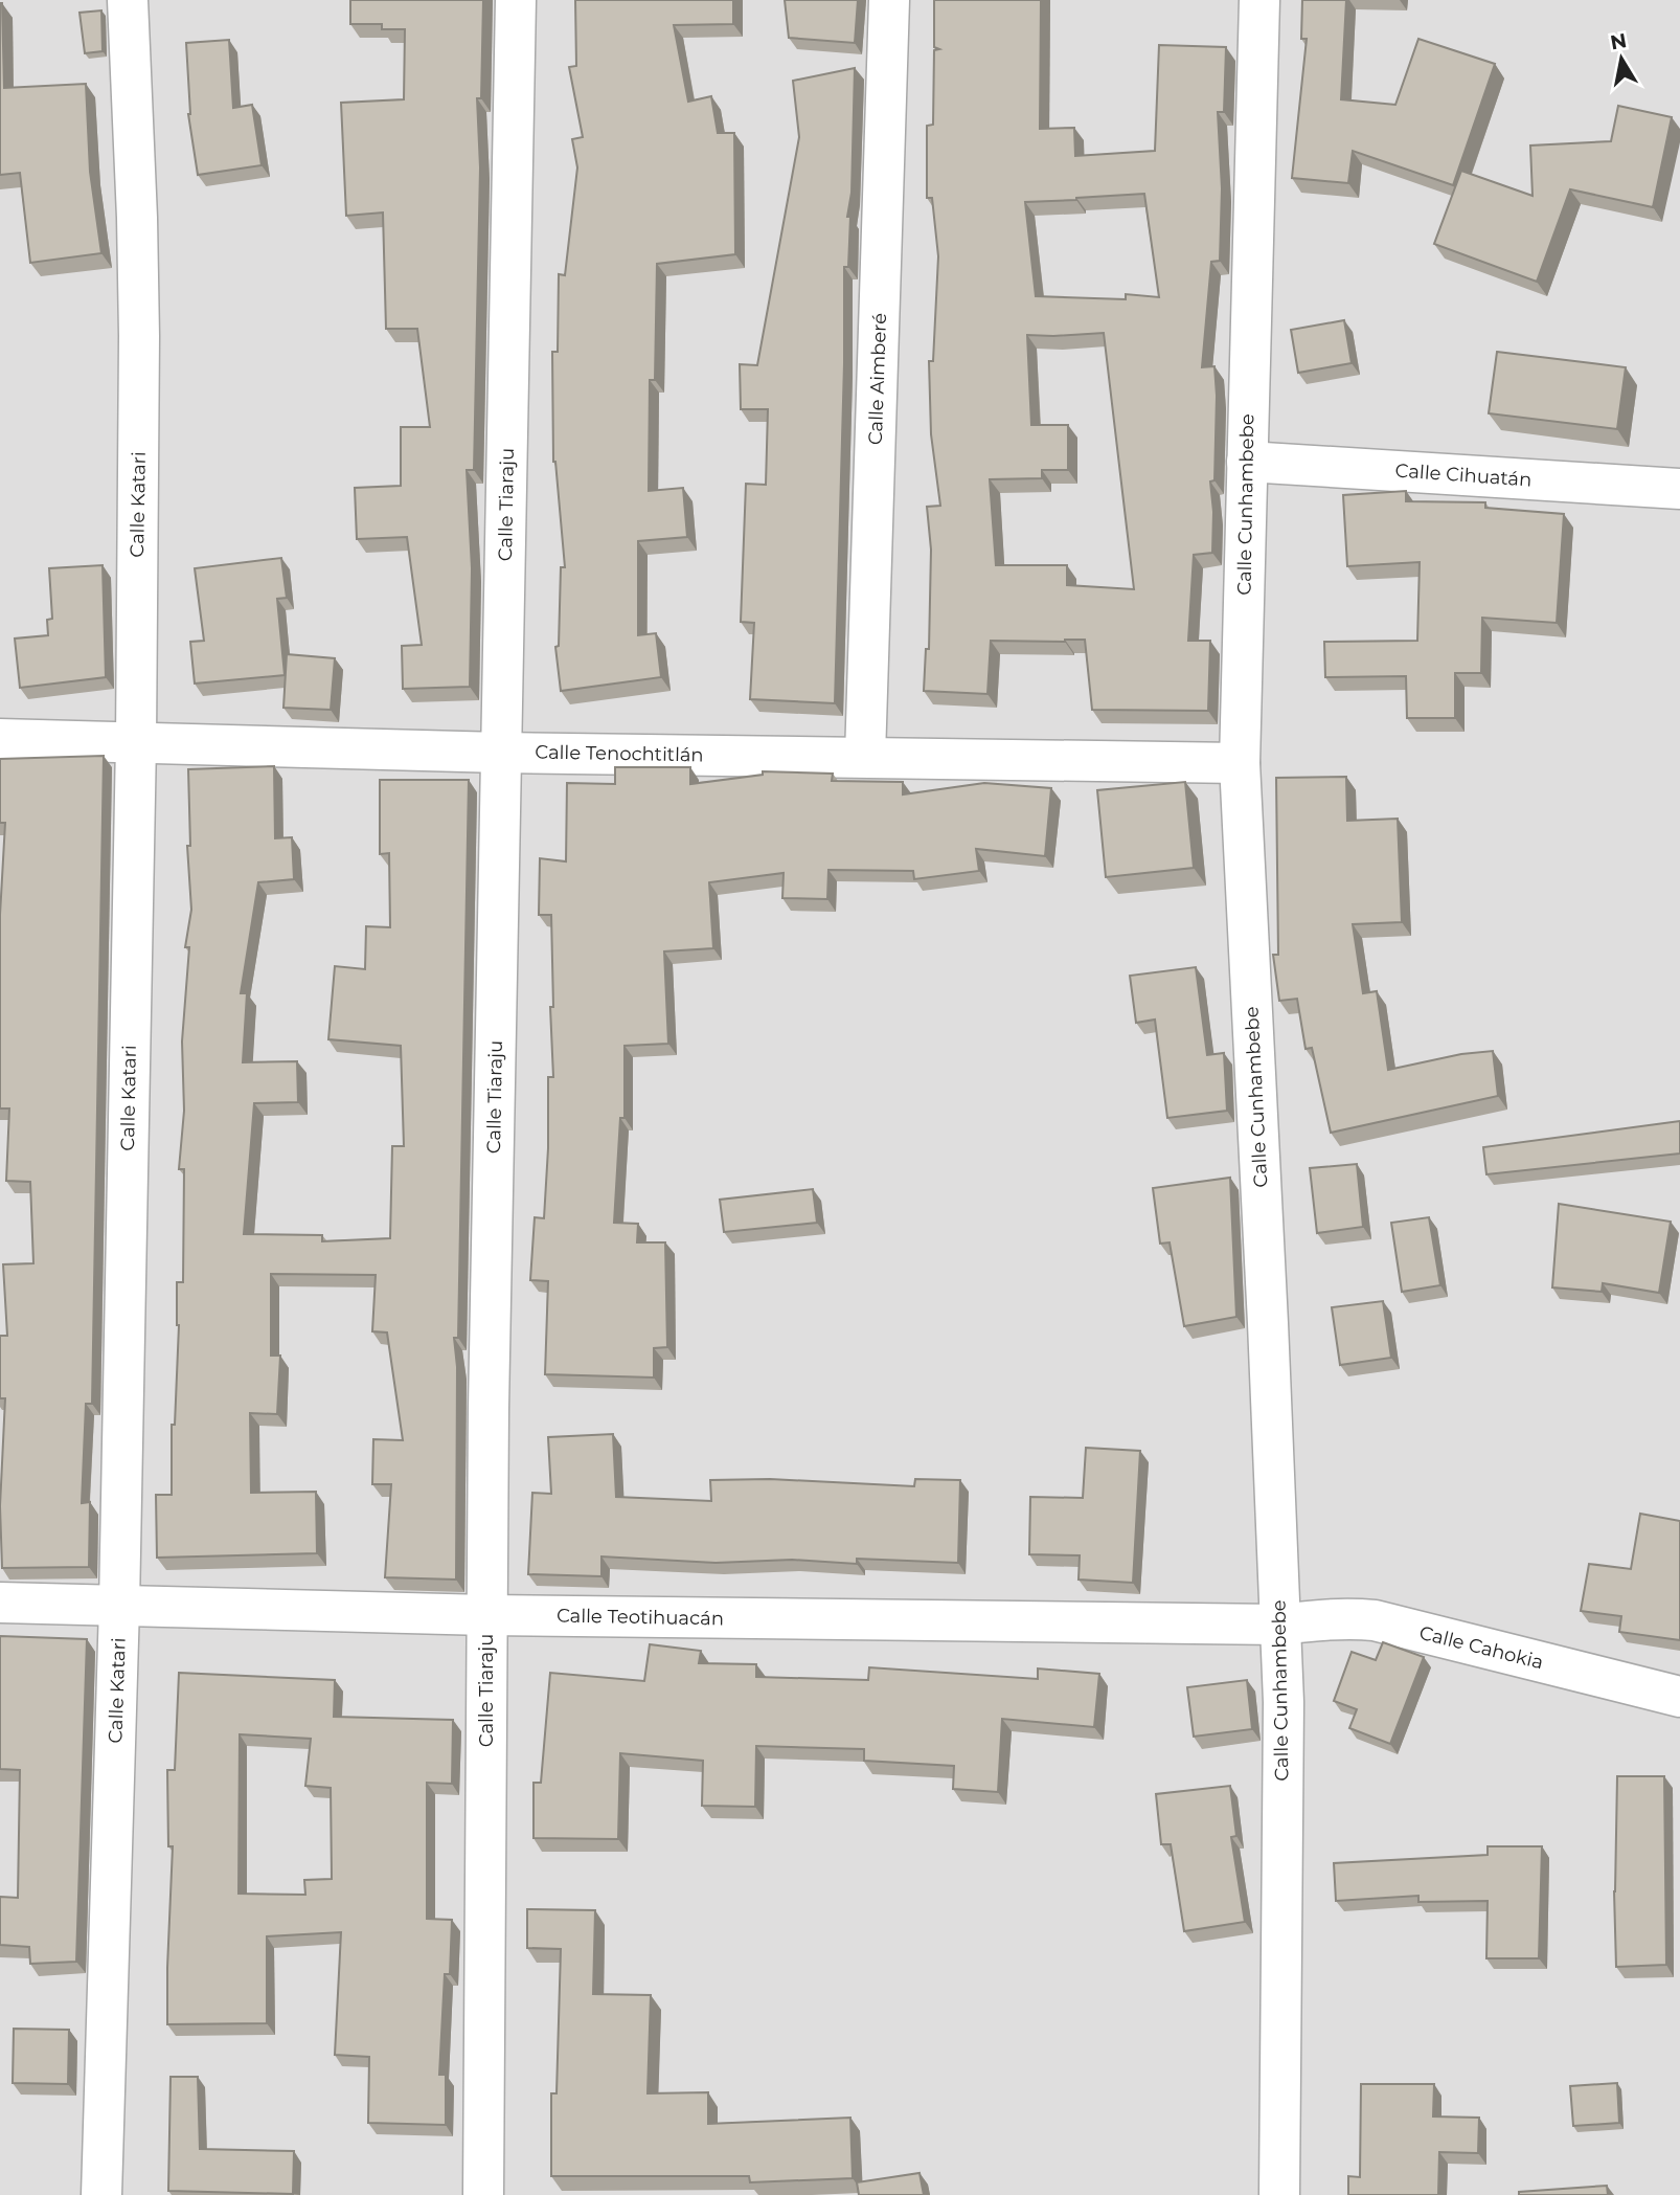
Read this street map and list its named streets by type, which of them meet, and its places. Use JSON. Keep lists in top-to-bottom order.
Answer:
{
  "streets": {
    "street": [
      "Calle Aimberé",
      "Calle Cihuatán",
      "Calle Katari",
      "Calle Tiaraju",
      "Calle Cunhambebe",
      "Calle Tenochtitlán",
      "Calle Teotihuacán",
      "Calle Cahokia"
    ]
  },
  "crossings": [
    ["Calle Aimberé", "Calle Tenochtitlán"],
    ["Calle Cihuatán", "Calle Cunhambebe"],
    ["Calle Katari", "Calle Tenochtitlán"],
    ["Calle Katari", "Calle Teotihuacán"],
    ["Calle Tiaraju", "Calle Tenochtitlán"],
    ["Calle Tiaraju", "Calle Teotihuacán"],
    ["Calle Cunhambebe", "Calle Tenochtitlán"],
    ["Calle Cunhambebe", "Calle Teotihuacán"],
    ["Calle Cunhambebe", "Calle Cahokia"],
    ["Calle Teotihuacán", "Calle Cahokia"]
  ],
  "north": "top"
}
